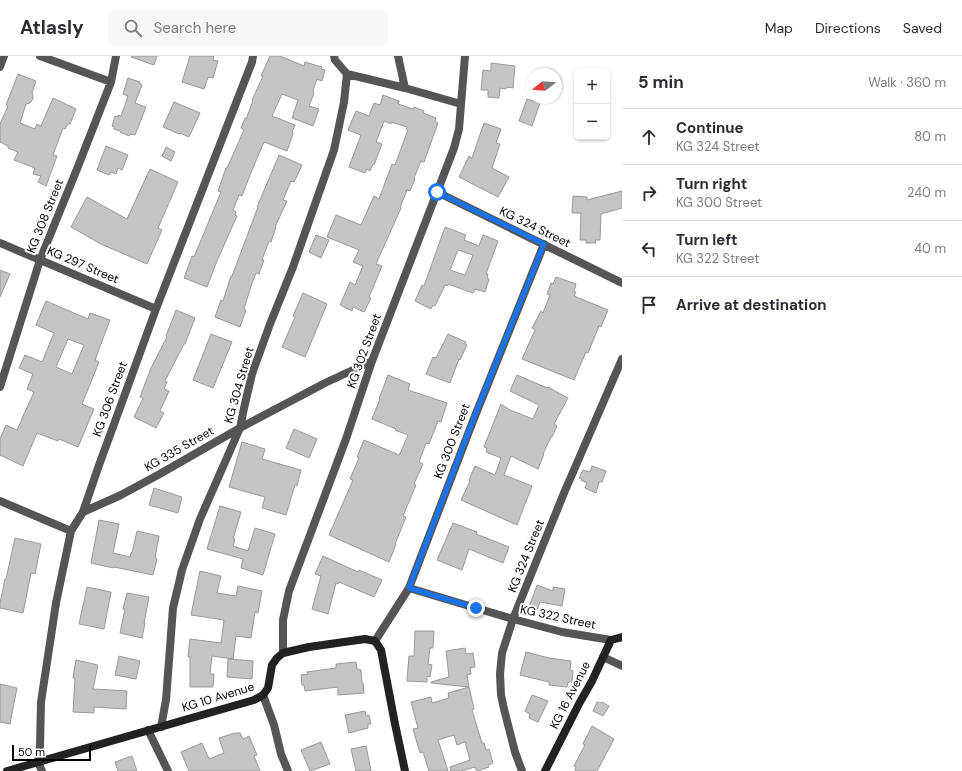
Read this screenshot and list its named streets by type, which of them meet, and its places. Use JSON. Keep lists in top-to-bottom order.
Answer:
{
  "streets": {
    "street": [
      "KG 308 Street",
      "KG 324 Street",
      "KG 297 Street",
      "KG 302 Street",
      "KG 304 Street",
      "KG 306 Street",
      "KG 300 Street",
      "KG 335 Street",
      "KG 322 Street",
      "KG 16 Avenue",
      "KG 10 Avenue"
    ]
  },
  "crossings": [
    ["KG 308 Street", "KG 297 Street"],
    ["KG 324 Street", "KG 302 Street"],
    ["KG 324 Street", "KG 300 Street"],
    ["KG 324 Street", "KG 322 Street"],
    ["KG 297 Street", "KG 306 Street"],
    ["KG 302 Street", "KG 335 Street"],
    ["KG 302 Street", "KG 10 Avenue"],
    ["KG 304 Street", "KG 335 Street"],
    ["KG 304 Street", "KG 10 Avenue"],
    ["KG 306 Street", "KG 335 Street"],
    ["KG 306 Street", "KG 10 Avenue"],
    ["KG 300 Street", "KG 322 Street"],
    ["KG 322 Street", "KG 16 Avenue"]
  ],
  "scale_bar": "50 m",
  "north": "left",
  "page": {
    "header": "Atlasly",
    "search": "Search here",
    "nav": ["Map", "Directions", "Saved"],
    "heading": ["5 min", "Walk · 360 m"],
    "map_buttons": ["+", "−"],
    "list": [
      ["Continue", "KG 324 Street", "80 m"],
      ["Turn right", "KG 300 Street", "240 m"],
      ["Turn left", "KG 322 Street", "40 m"],
      "Arrive at destination"
    ],
    "scale": "50 m"
  }
}
